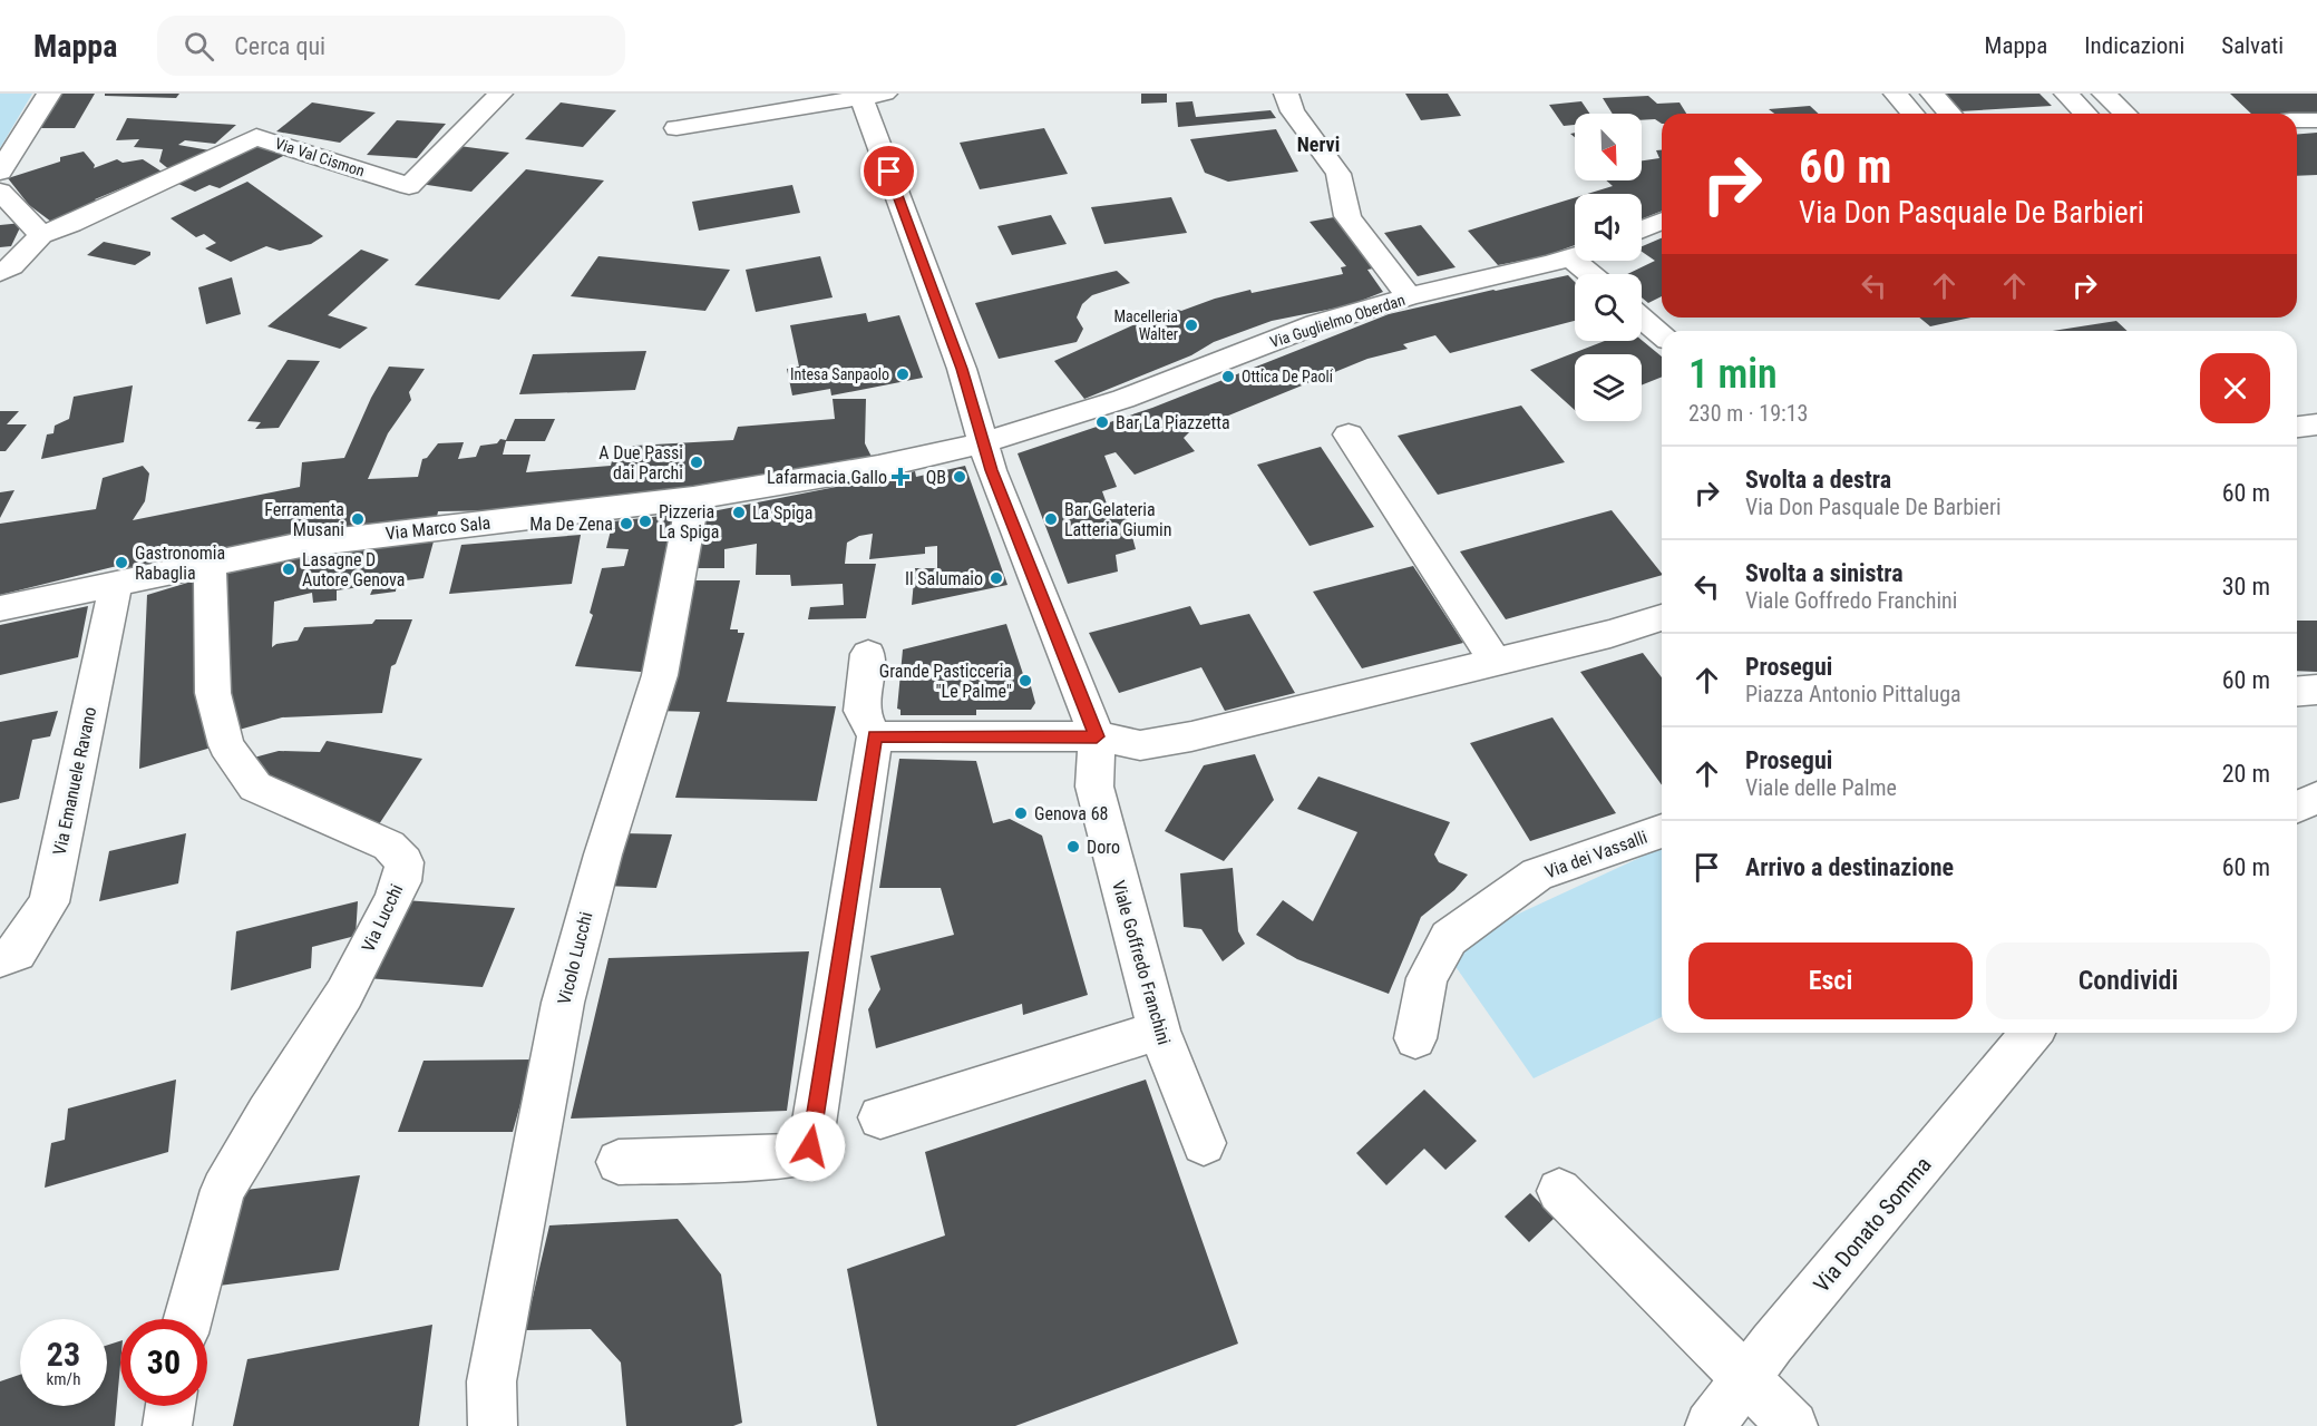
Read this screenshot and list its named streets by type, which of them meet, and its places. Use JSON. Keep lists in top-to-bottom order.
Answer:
{
  "streets": {
    "street": [
      "Via Val Cismon",
      "Via Guglielmo Oberdan",
      "Via Marco Sala",
      "Via Emanuele Ravano",
      "Via dei Vassalli",
      "Via Lucchi",
      "Vicolo Lucchi",
      "Viale Goffredo Franchini",
      "Via Donato Somma"
    ]
  },
  "crossings": [
    ["Via Guglielmo Oberdan", "Via Marco Sala"],
    ["Via Guglielmo Oberdan", "Viale Goffredo Franchini"],
    ["Via Marco Sala", "Via Emanuele Ravano"],
    ["Via Marco Sala", "Via Lucchi"],
    ["Via Marco Sala", "Vicolo Lucchi"],
    ["Via Marco Sala", "Viale Goffredo Franchini"]
  ],
  "districts": ["Nervi"],
  "places": {
    "other": [
      "Macelleria Walter",
      "Intesa Sanpaolo",
      "Ottica De Paoli",
      "Bar La Piazzetta",
      "A Due Passi dai Parchi",
      "QB",
      "La Spiga",
      "Ferramenta Musani",
      "Bar Gelateria Latteria Giumin",
      "Pizzeria La Spiga",
      "Ma De Zena",
      "Gastronomia Rabaglia",
      "Lasagne D Autore Genova",
      "Il Salumaio",
      "Grande Pasticceria \"Le Palme\"",
      "Genova 68",
      "Doro"
    ],
    "health": ["Lafarmacia.Gallo"]
  },
  "north": "bottom right",
  "page": {
    "header": "Mappa",
    "search": "Cerca qui",
    "nav": ["Mappa", "Indicazioni", "Salvati"],
    "turn": ["60 m", "Via Don Pasquale De Barbieri"],
    "heading": ["1 min", "230 m · 19:13"],
    "list": [
      {
        "name": "Svolta a destra",
        "note": "Via Don Pasquale De Barbieri",
        "value": "60 m"
      },
      {
        "name": "Svolta a sinistra",
        "note": "Viale Goffredo Franchini",
        "value": "30 m"
      },
      {
        "name": "Prosegui",
        "note": "Piazza Antonio Pittaluga",
        "value": "60 m"
      },
      {
        "name": "Prosegui",
        "note": "Viale delle Palme",
        "value": "20 m"
      },
      {
        "name": "Arrivo a destinazione",
        "value": "60 m"
      }
    ],
    "buttons": ["Esci", "Condividi"],
    "speed": "23 km/h",
    "limit": "30"
  }
}
